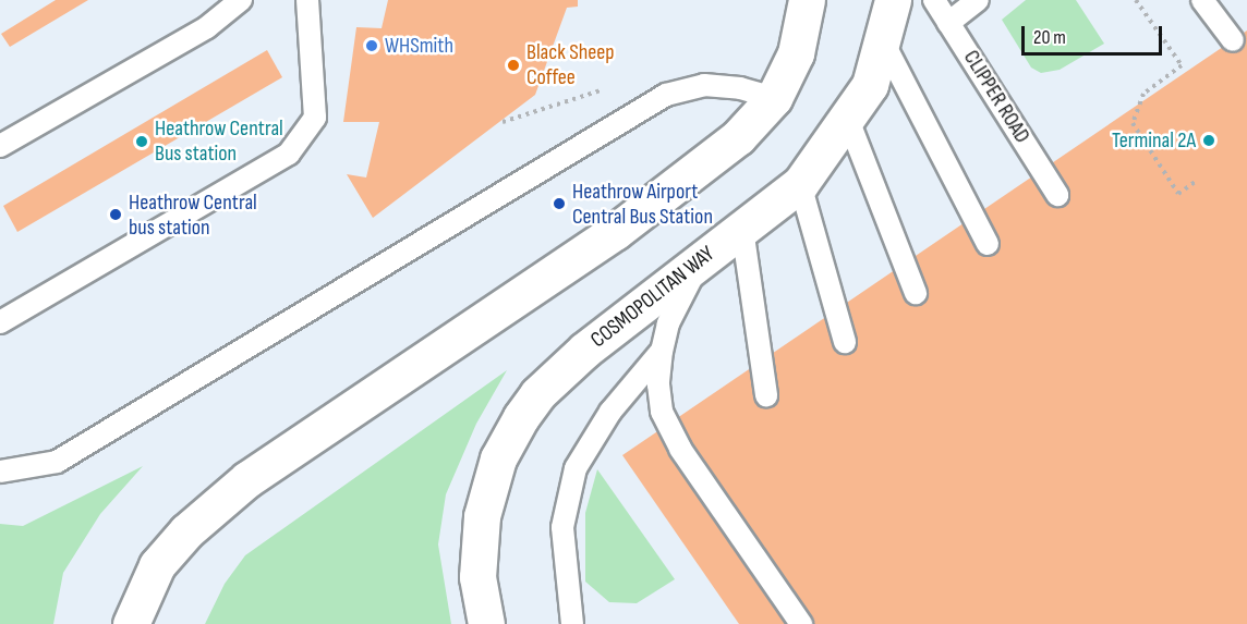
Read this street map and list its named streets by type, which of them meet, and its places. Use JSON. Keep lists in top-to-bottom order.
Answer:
{
  "streets": {
    "street": ["COSMOPOLITAN WAY"],
    "lane": ["CLIPPER ROAD"]
  },
  "places": [
    "WHSmith",
    "Black Sheep Coffee",
    "Terminal 2A",
    "Heathrow Central Bus station",
    "Heathrow Airport Central Bus Station",
    "Heathrow Central bus station"
  ],
  "scale_bar": "20 m"
}
